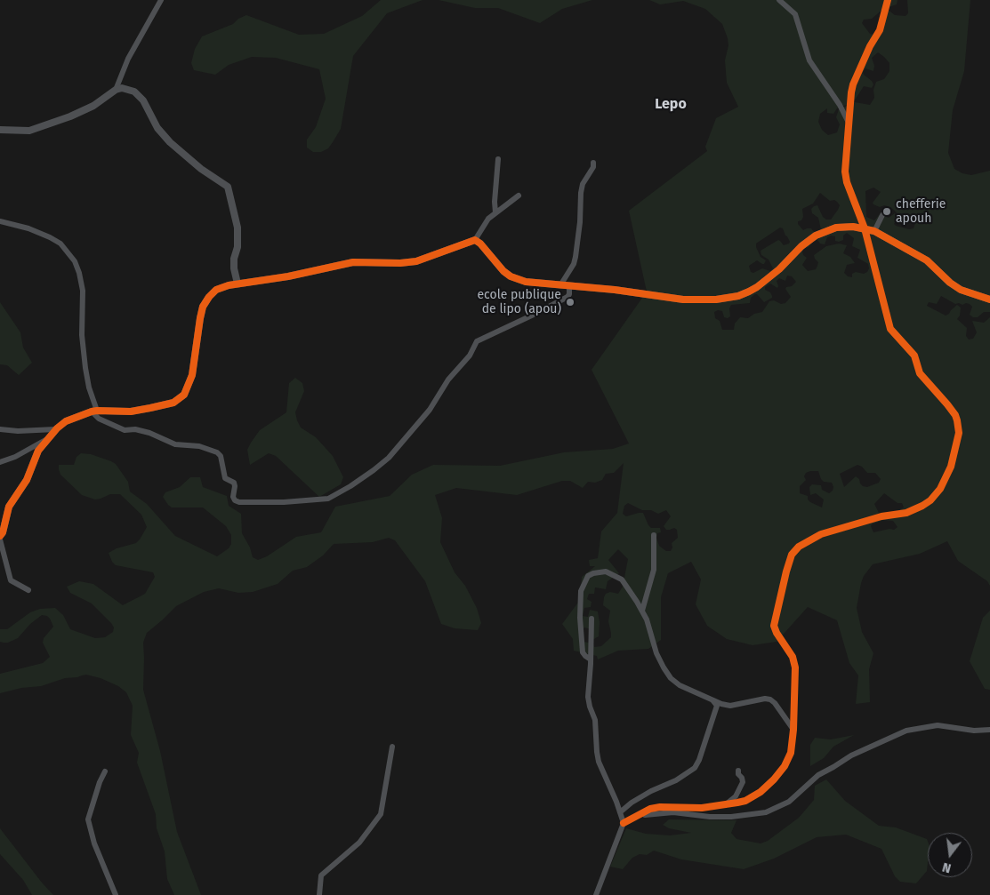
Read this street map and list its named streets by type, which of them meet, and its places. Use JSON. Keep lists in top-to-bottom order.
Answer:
{
  "districts": ["Lepo"],
  "places": ["chefferie apouh", "ecole publique de lipo (apou)"],
  "north": "bottom"
}
